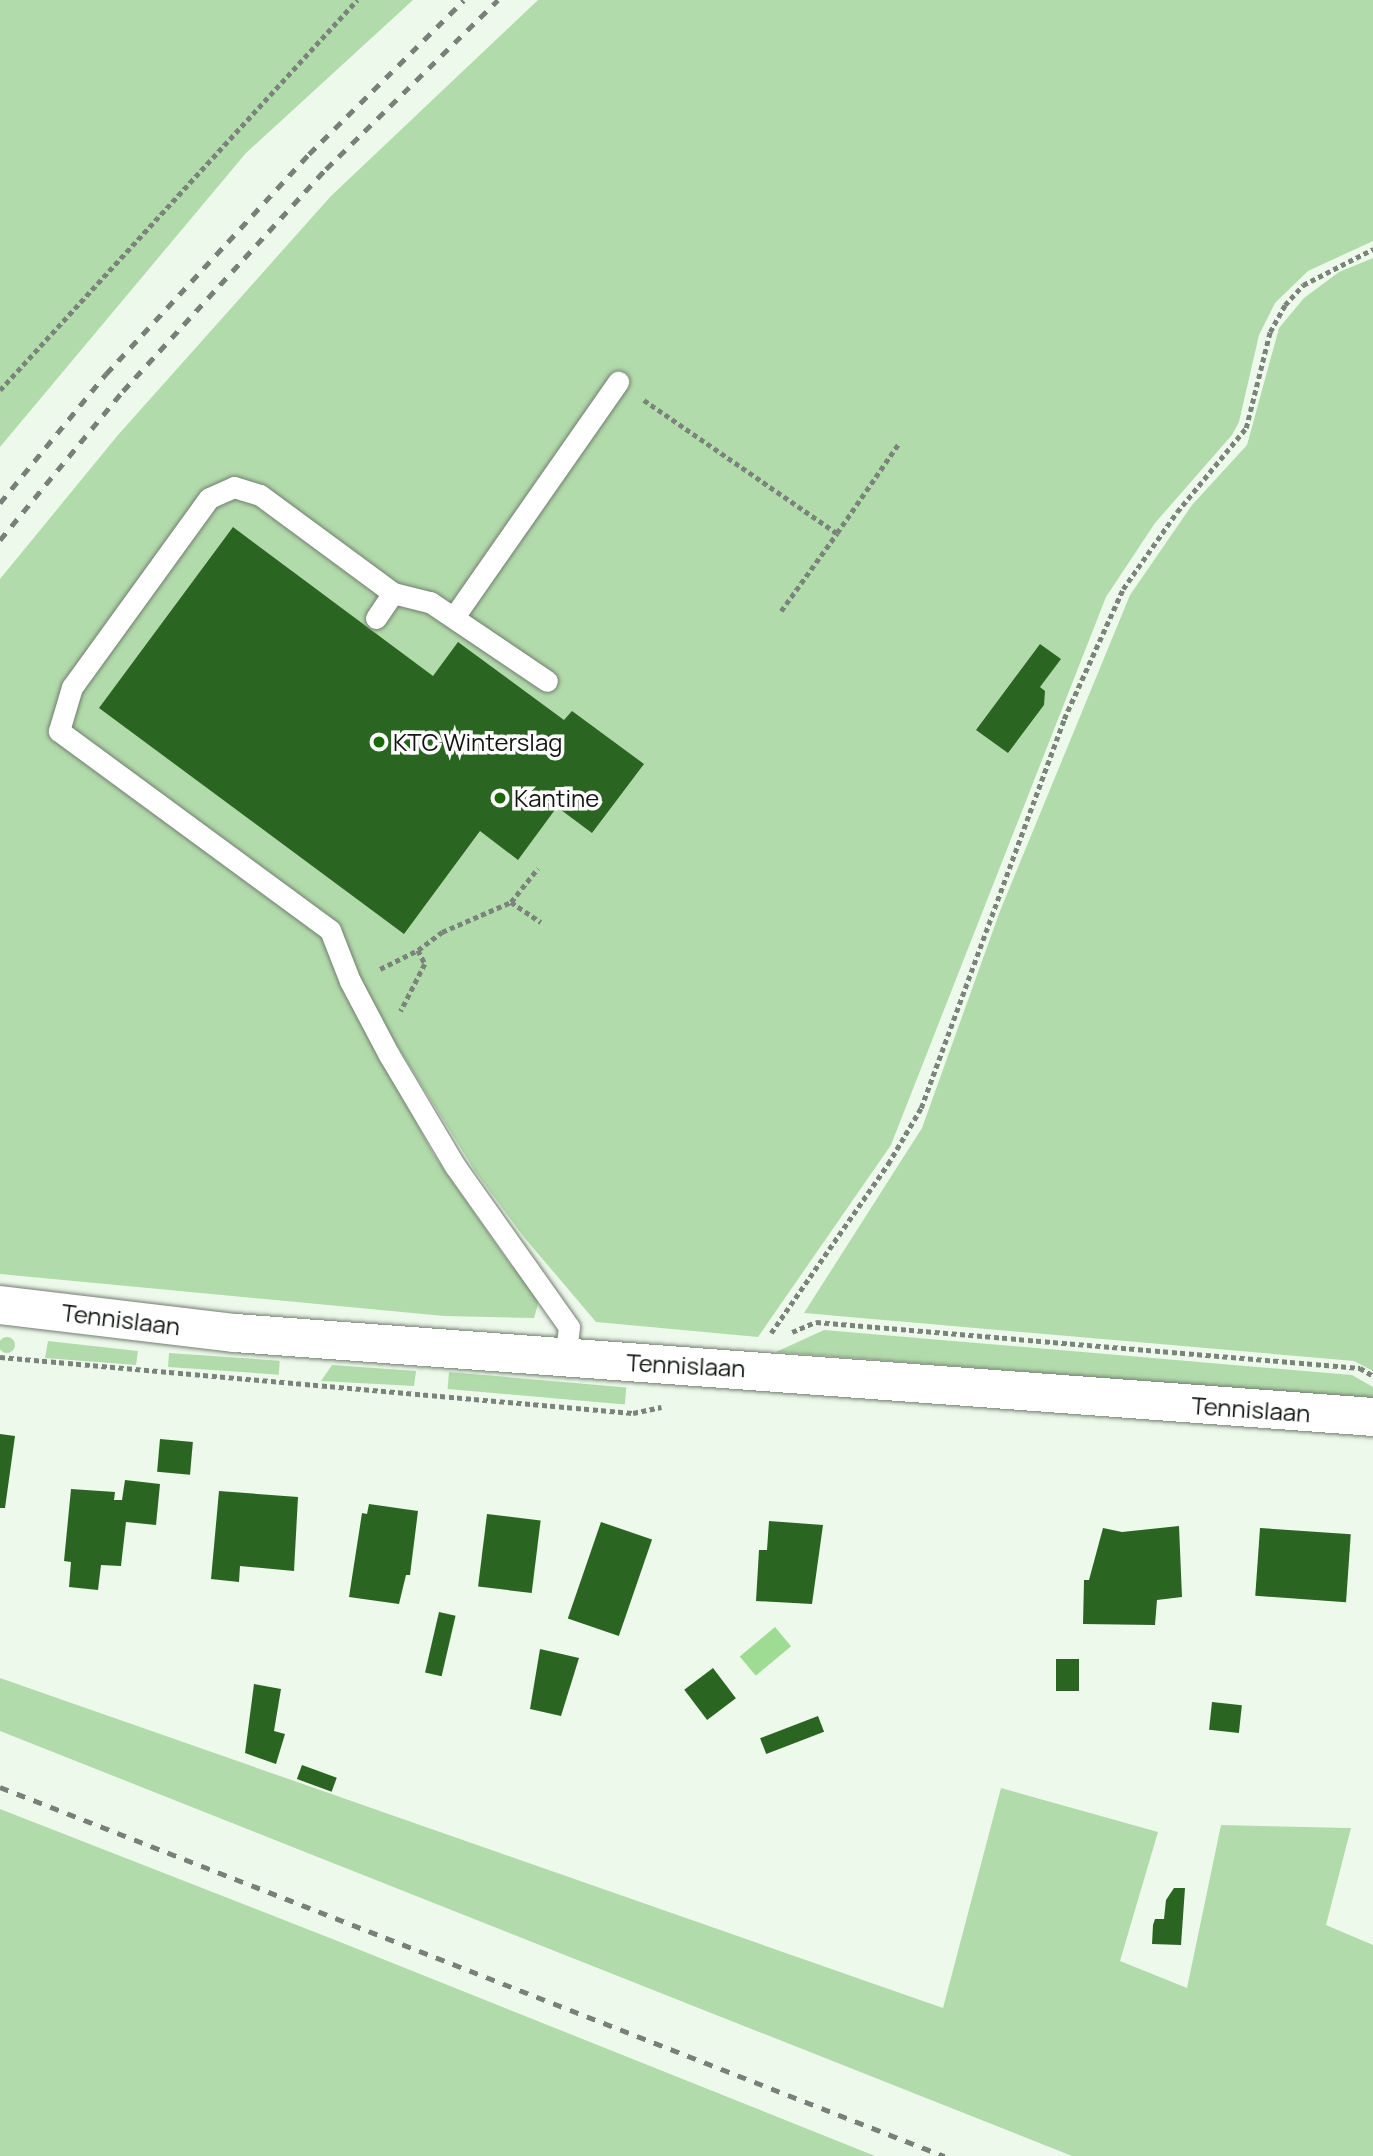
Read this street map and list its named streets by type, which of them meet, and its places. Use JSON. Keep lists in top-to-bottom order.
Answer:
{
  "streets": {
    "street": ["Tennislaan"]
  },
  "places": ["KTC Winterslag", "Kantine"]
}
